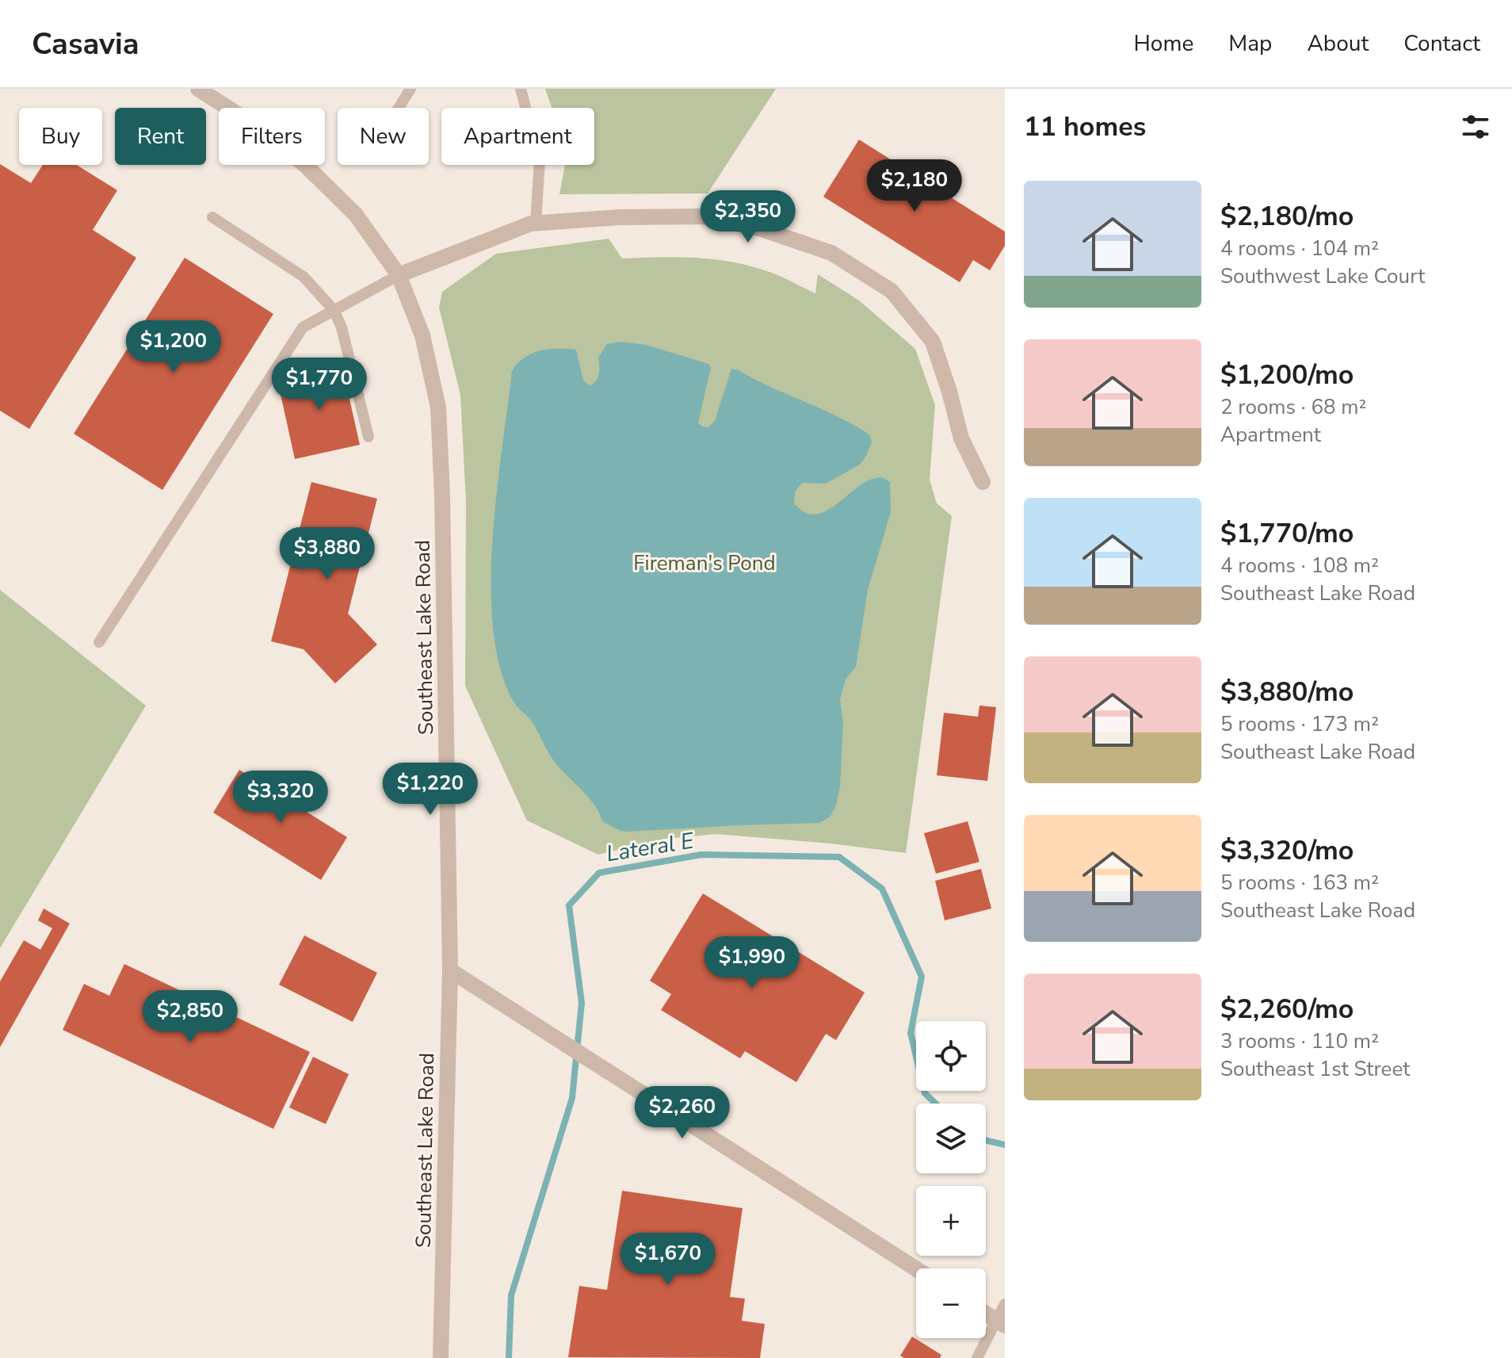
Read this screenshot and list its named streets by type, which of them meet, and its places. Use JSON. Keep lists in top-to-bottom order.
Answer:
{
  "streets": {
    "street": ["Southeast Lake Road"]
  },
  "water": ["Lateral E"],
  "parks": ["Fireman's Pond"],
  "page": {
    "header": "Casavia",
    "nav": [
      "Home",
      "Map",
      "About",
      "Contact"
    ],
    "heading": "11 homes",
    "chip": [
      "Buy",
      "Rent",
      "Filters",
      "New",
      "Apartment"
    ],
    "price": [
      "$2,180",
      "$2,350",
      "$1,200",
      "$1,770",
      "$3,880",
      "$1,220",
      "$3,320",
      "$1,990",
      "$2,850",
      "$2,260",
      "$1,670"
    ],
    "list": [
      {
        "name": "$2,180/mo",
        "note": "4 rooms · 104 m² · Southwest Lake Court"
      },
      {
        "name": "$1,200/mo",
        "note": "2 rooms · 68 m² · Apartment"
      },
      {
        "name": "$1,770/mo",
        "note": "4 rooms · 108 m² · Southeast Lake Road"
      },
      {
        "name": "$3,880/mo",
        "note": "5 rooms · 173 m² · Southeast Lake Road"
      },
      {
        "name": "$3,320/mo",
        "note": "5 rooms · 163 m² · Southeast Lake Road"
      },
      {
        "name": "$2,260/mo",
        "note": "3 rooms · 110 m² · Southeast 1st Street"
      }
    ],
    "map_buttons": ["+", "−"]
  }
}
